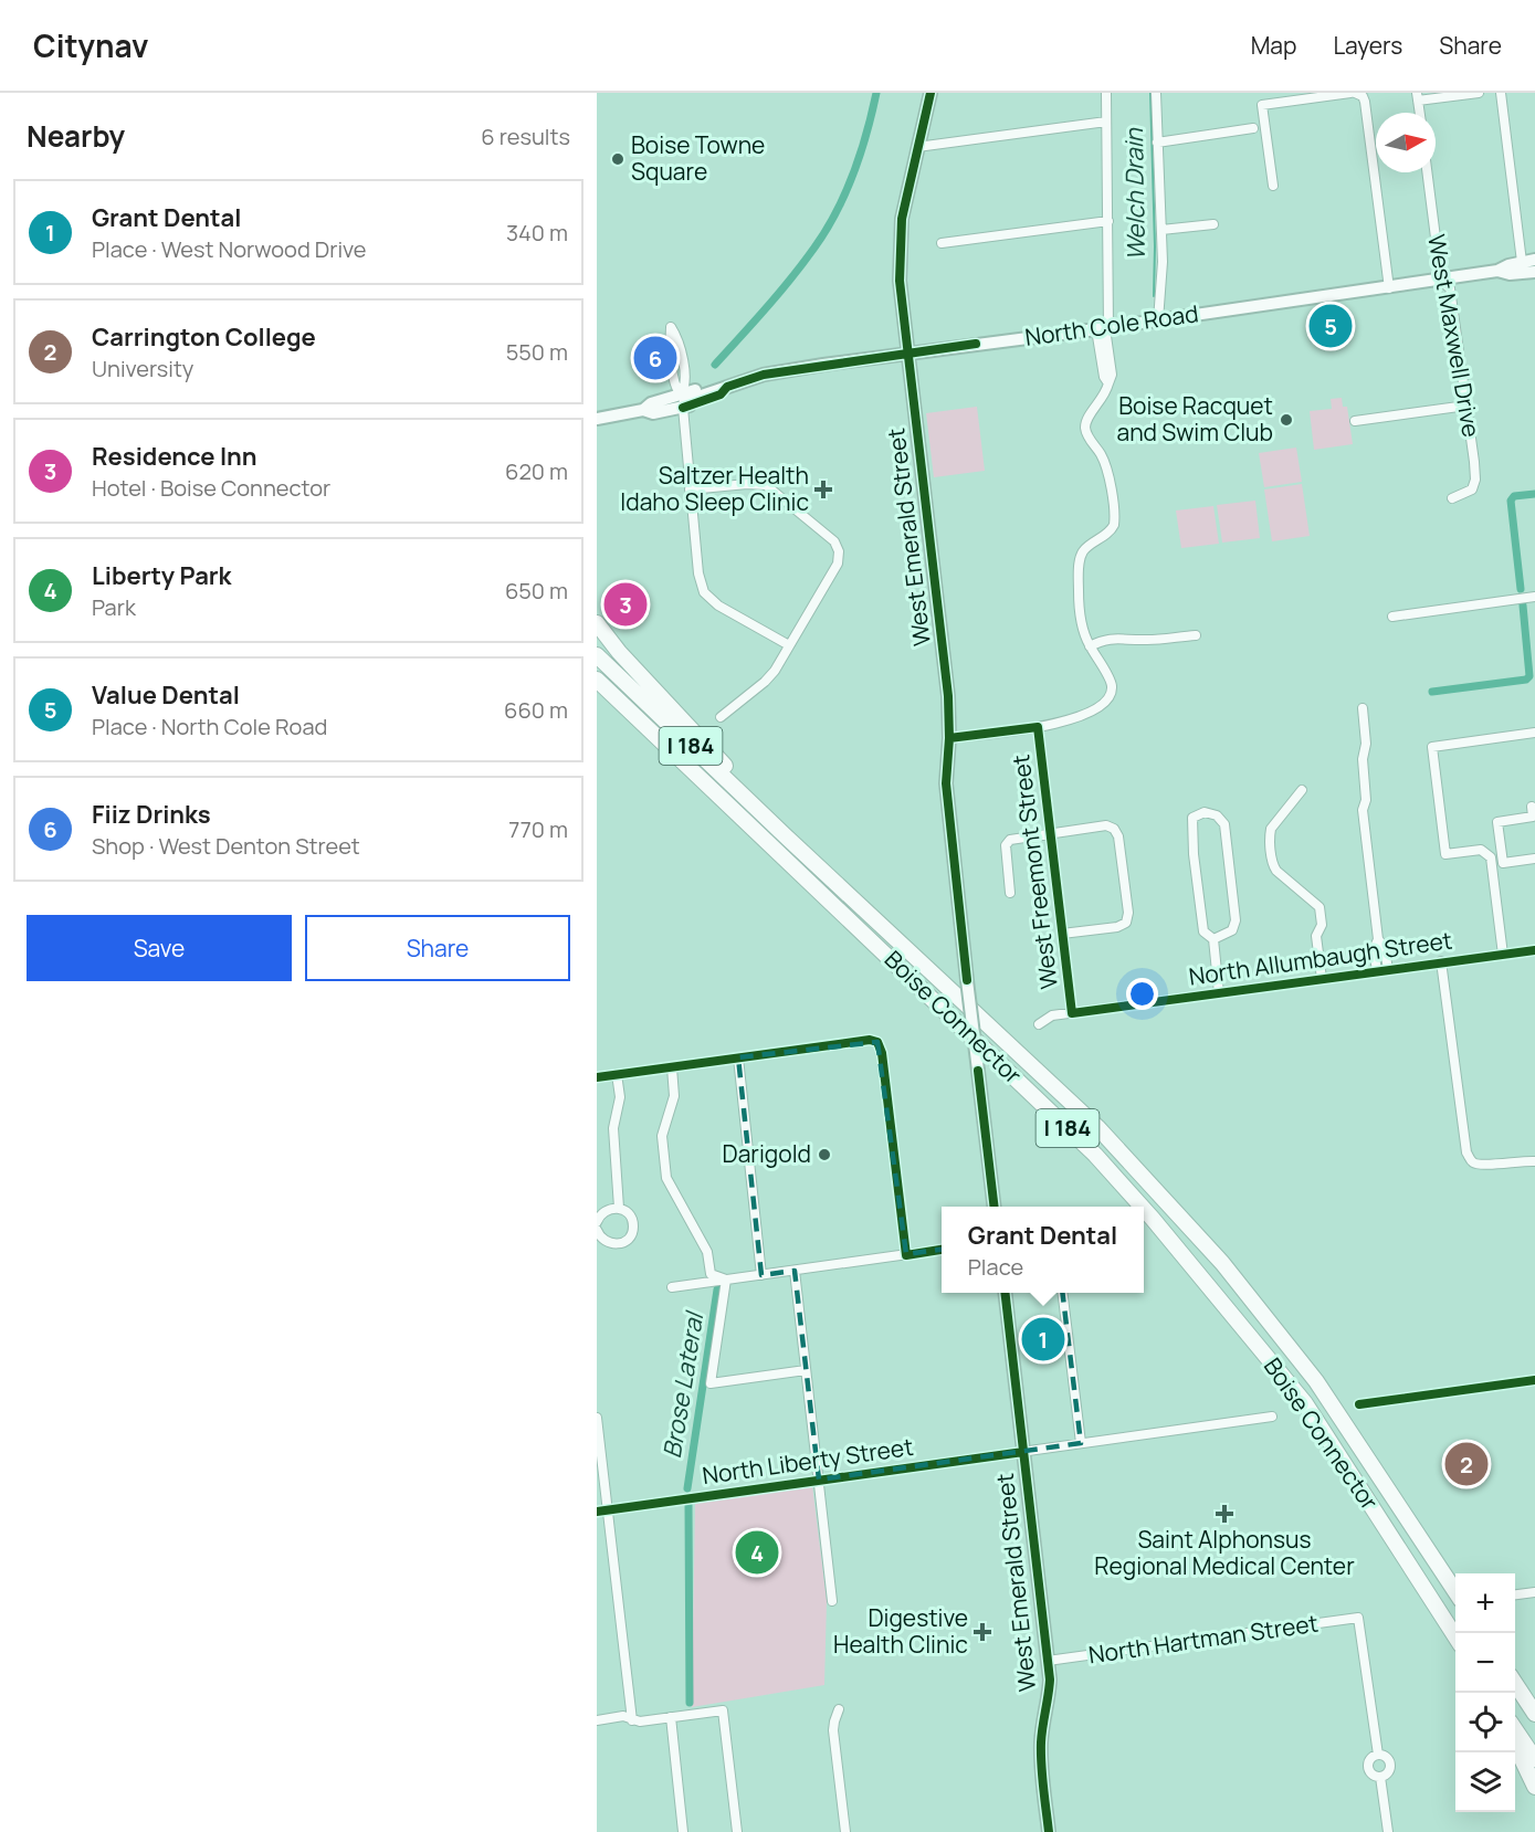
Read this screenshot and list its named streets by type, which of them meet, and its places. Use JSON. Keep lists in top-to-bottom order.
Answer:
{
  "streets": {
    "highway": ["I 184", "Boise Connector"],
    "main road": ["North Cole Road", "West Emerald Street"],
    "street": [
      "West Maxwell Drive",
      "West Freemont Street",
      "North Allumbaugh Street",
      "North Liberty Street",
      "North Hartman Street"
    ]
  },
  "crossings": [
    ["North Cole Road", "West Maxwell Drive"],
    ["North Cole Road", "West Emerald Street"],
    ["West Emerald Street", "North Liberty Street"],
    ["West Emerald Street", "North Hartman Street"],
    ["West Freemont Street", "North Allumbaugh Street"]
  ],
  "water": ["Welch Drain", "Brose Lateral"],
  "places": {
    "other": ["Boise Towne Square", "Boise Racquet and Swim Club", "Darigold"],
    "health": ["Saltzer Health Idaho Sleep Clinic", "Saint Alphonsus Regional Medical Center", "Digestive Health Clinic"]
  },
  "north": "right",
  "page": {
    "header": "Citynav",
    "nav": ["Map", "Layers", "Share"],
    "heading": ["Nearby", "6 results"],
    "list": [
      {
        "mark": "1",
        "name": "Grant Dental",
        "note": "Place · West Norwood Drive",
        "value": "340 m"
      },
      {
        "mark": "2",
        "name": "Carrington College",
        "note": "University",
        "value": "550 m"
      },
      {
        "mark": "3",
        "name": "Residence Inn",
        "note": "Hotel · Boise Connector",
        "value": "620 m"
      },
      {
        "mark": "4",
        "name": "Liberty Park",
        "note": "Park",
        "value": "650 m"
      },
      {
        "mark": "5",
        "name": "Value Dental",
        "note": "Place · North Cole Road",
        "value": "660 m"
      },
      {
        "mark": "6",
        "name": "Fiiz Drinks",
        "note": "Shop · West Denton Street",
        "value": "770 m"
      }
    ],
    "pins": [
      "5",
      "6",
      "3",
      "1",
      "2",
      "4"
    ],
    "buttons": ["Save", "Share"],
    "popup": ["Grant Dental", "Place"],
    "map_buttons": ["+", "−"]
  }
}
